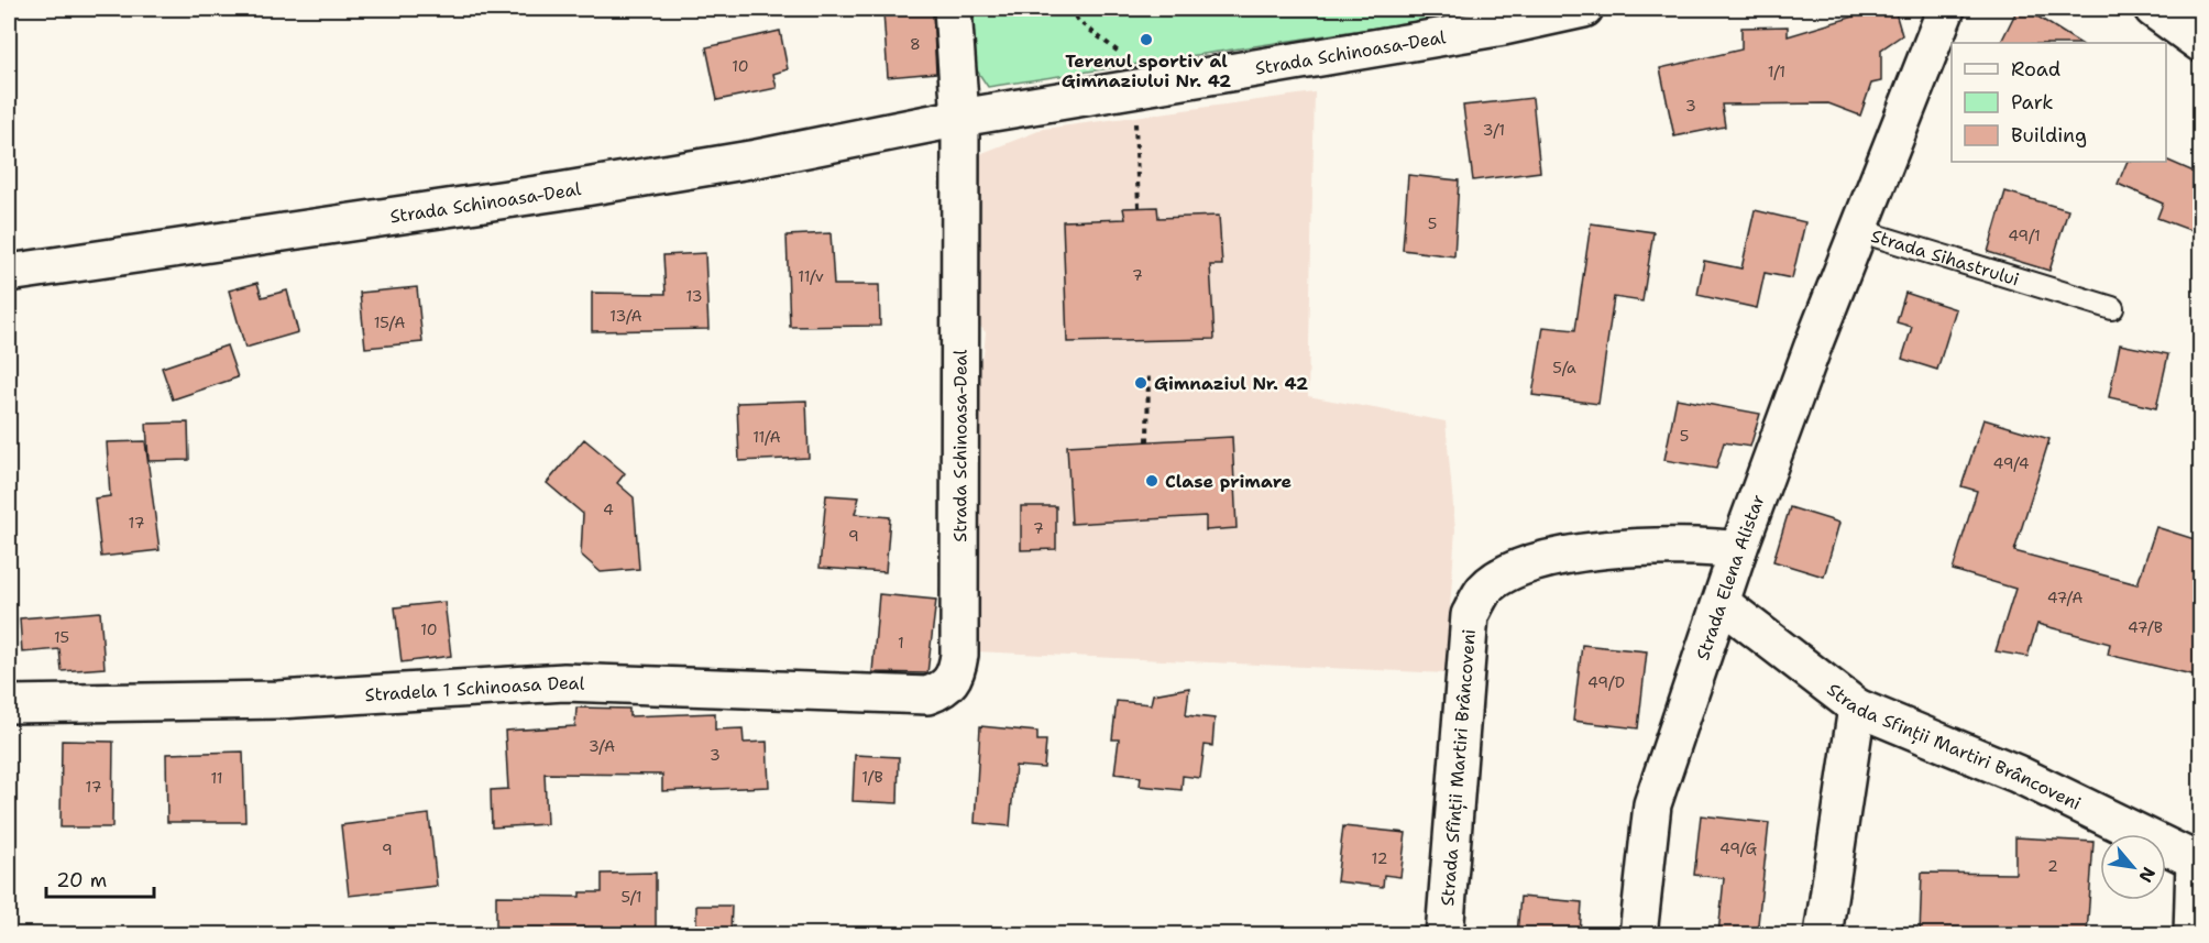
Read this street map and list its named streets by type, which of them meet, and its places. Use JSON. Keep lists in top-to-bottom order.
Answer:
{
  "streets": {
    "street": [
      "Strada Schinoasa-Deal",
      "Strada Sihastrului",
      "Strada Elena Alistar",
      "Stradela 1 Schinoasa Deal",
      "Strada Sfinții Martiri Brâncoveni",
      "Strada Sfînții Martiri Brâncoveni"
    ]
  },
  "crossings": [
    ["Strada Schinoasa-Deal", "Stradela 1 Schinoasa Deal"],
    ["Strada Sihastrului", "Strada Elena Alistar"],
    ["Strada Elena Alistar", "Strada Sfinții Martiri Brâncoveni"],
    ["Strada Elena Alistar", "Strada Sfînții Martiri Brâncoveni"]
  ],
  "places": ["Terenul sportiv al Gimnaziului Nr. 42", "Gimnaziul Nr. 42", "Clase primare"],
  "house_numbers": [
    "8",
    "10",
    "1/1",
    "3",
    "3/1",
    "5",
    "49/1",
    "7",
    "11/v",
    "13",
    "13/A",
    "15/A",
    "5/a",
    "5",
    "11/A",
    "49/4",
    "4",
    "17",
    "7",
    "9",
    "47/A",
    "47/B",
    "10",
    "15",
    "1",
    "49/D",
    "3/A",
    "3",
    "1/B",
    "11",
    "17",
    "49/G",
    "9",
    "12",
    "2",
    "5/1"
  ],
  "legend": ["Road", "Park", "Building"],
  "scale_bar": "20 m",
  "north": "bottom right"
}
